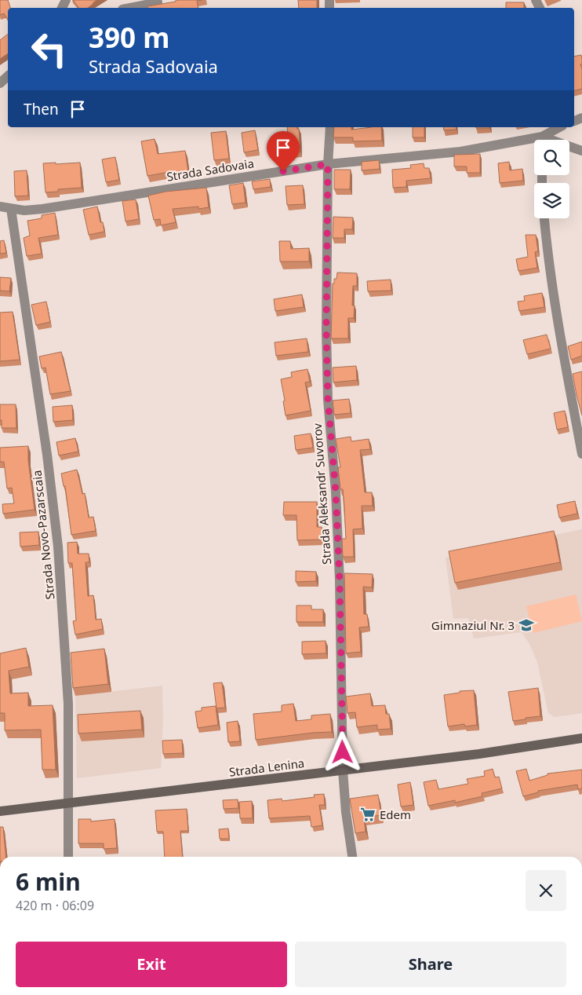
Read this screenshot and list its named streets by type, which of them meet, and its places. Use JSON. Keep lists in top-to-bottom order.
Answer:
{
  "streets": {
    "street": [
      "Strada Sadovaia",
      "Strada Aleksandr Suvorov",
      "Strada Novo-Pazarscaia",
      "Strada Lenina"
    ]
  },
  "crossings": [
    ["Strada Sadovaia", "Strada Aleksandr Suvorov"],
    ["Strada Sadovaia", "Strada Novo-Pazarscaia"],
    ["Strada Aleksandr Suvorov", "Strada Lenina"],
    ["Strada Novo-Pazarscaia", "Strada Lenina"]
  ],
  "places": {
    "school or university": ["Gimnaziul Nr. 3"],
    "supermarket": ["Edem"]
  },
  "page": {
    "turn": ["390 m", "Strada Sadovaia"],
    "then": "Then",
    "heading": ["6 min", "420 m · 06:09"],
    "buttons": ["Exit", "Share"]
  }
}
